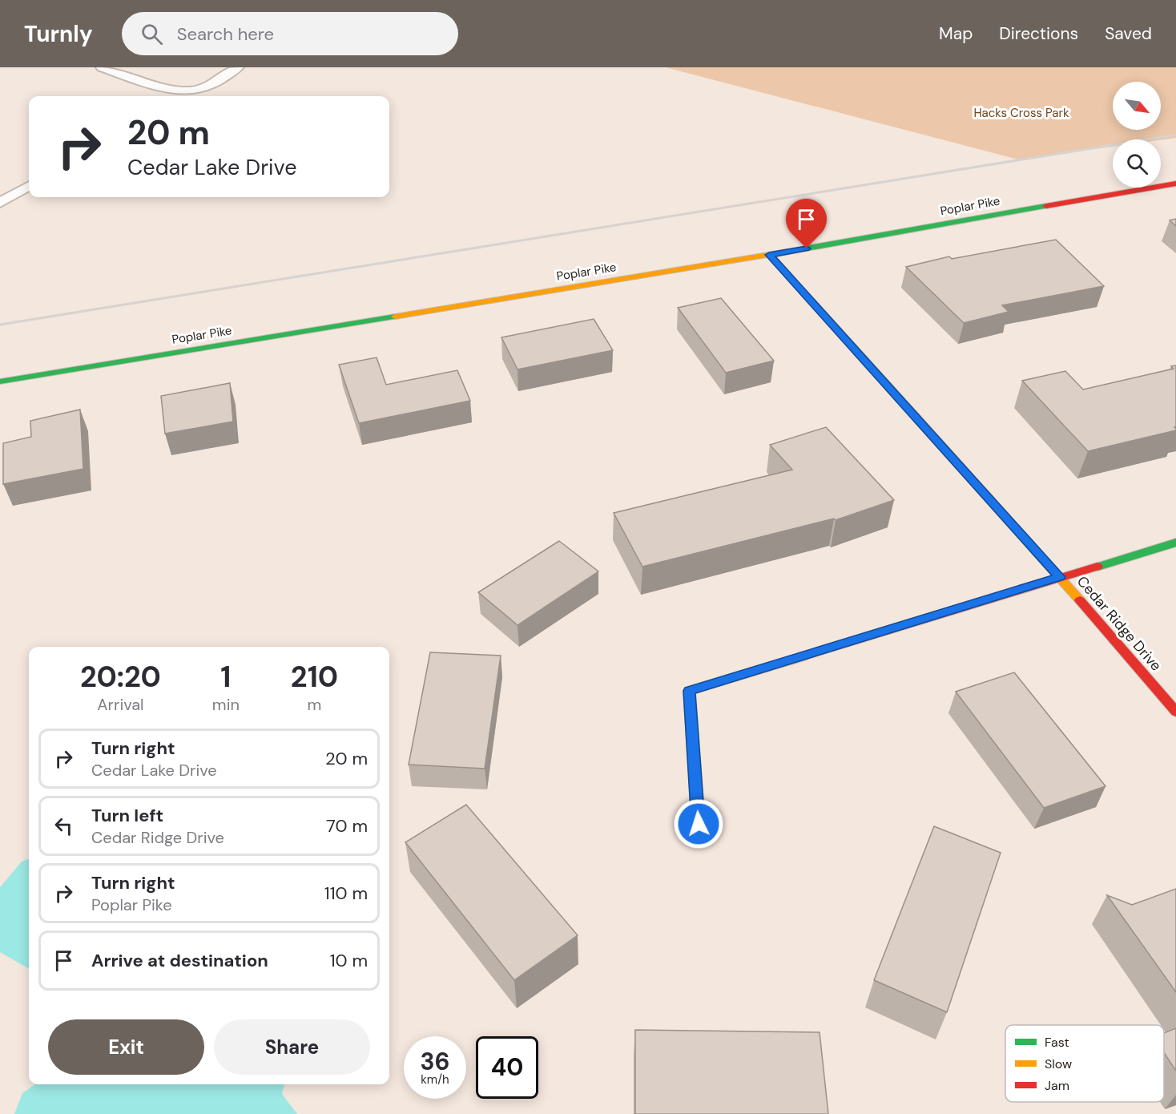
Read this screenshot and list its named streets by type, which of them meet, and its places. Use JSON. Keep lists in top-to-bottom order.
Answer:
{
  "streets": {
    "main road": ["Poplar Pike", "Cedar Ridge Drive"]
  },
  "crossings": [
    ["Poplar Pike", "Cedar Ridge Drive"]
  ],
  "parks": ["Hacks Cross Park"],
  "legend": ["Fast", "Slow", "Jam"],
  "north": "bottom right",
  "page": {
    "header": "Turnly",
    "search": "Search here",
    "nav": ["Map", "Directions", "Saved"],
    "turn": ["20 m", "Cedar Lake Drive"],
    "eta": [
      "20:20",
      "Arrival",
      "1",
      "min",
      "210",
      "m"
    ],
    "list": [
      {
        "name": "Turn right",
        "note": "Cedar Lake Drive",
        "value": "20 m"
      },
      {
        "name": "Turn left",
        "note": "Cedar Ridge Drive",
        "value": "70 m"
      },
      {
        "name": "Turn right",
        "note": "Poplar Pike",
        "value": "110 m"
      },
      {
        "name": "Arrive at destination",
        "value": "10 m"
      }
    ],
    "buttons": ["Exit", "Share"],
    "speed": "36 km/h",
    "limit": "40"
  }
}
